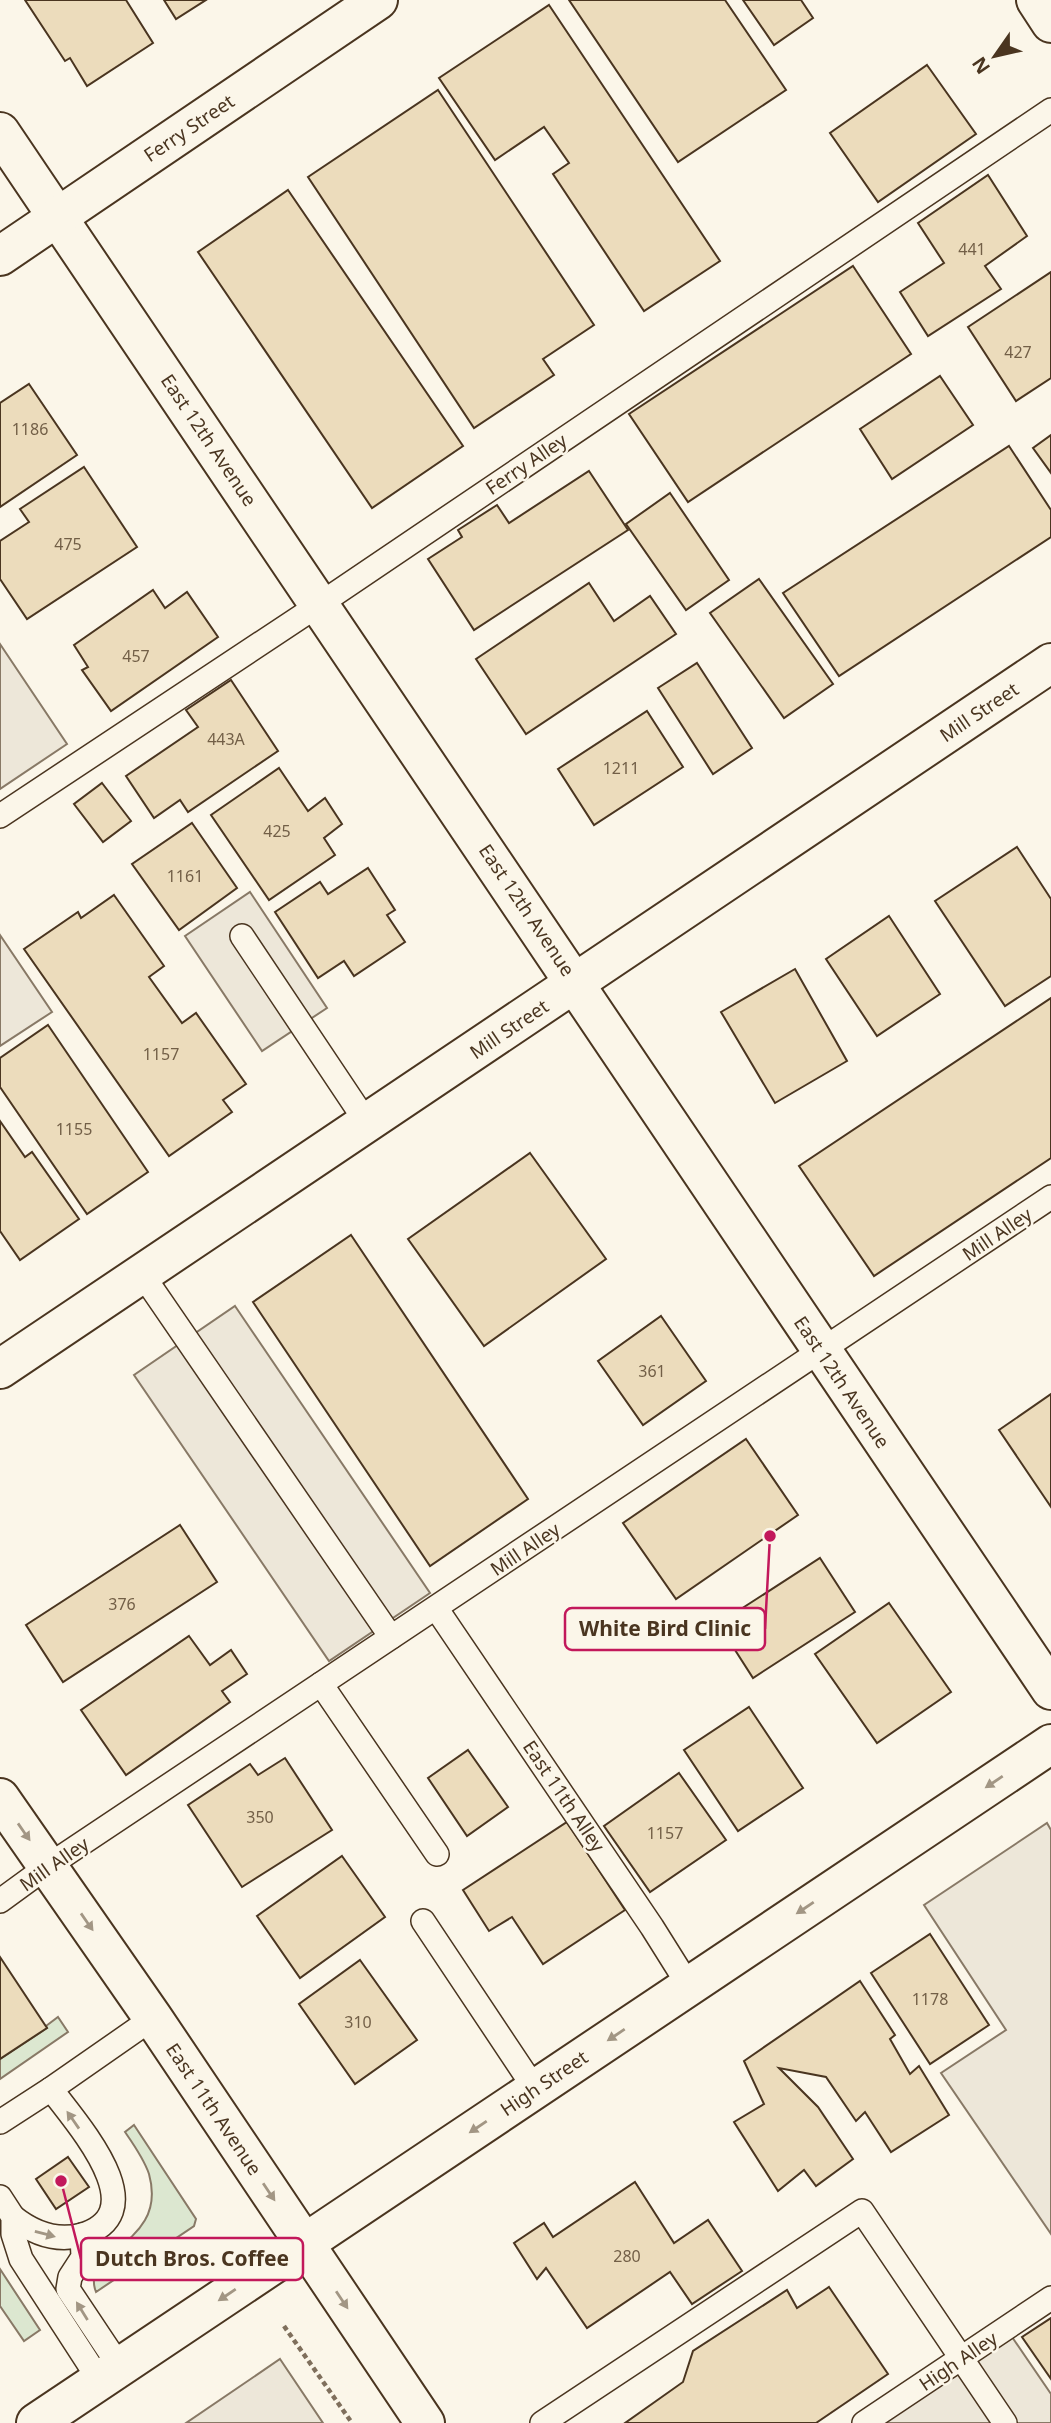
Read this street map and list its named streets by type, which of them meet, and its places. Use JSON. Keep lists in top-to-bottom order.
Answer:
{
  "streets": {
    "street": [
      "Ferry Street",
      "East 12th Avenue",
      "Mill Street",
      "High Street",
      "East 11th Avenue"
    ],
    "lane": [
      "Ferry Alley",
      "Mill Alley",
      "East 11th Alley",
      "High Alley"
    ]
  },
  "crossings": [
    ["Ferry Street", "East 12th Avenue"],
    ["East 12th Avenue", "Ferry Alley"],
    ["East 12th Avenue", "Mill Street"],
    ["East 12th Avenue", "Mill Alley"],
    ["Mill Alley", "East 11th Alley"],
    ["Mill Alley", "East 11th Avenue"],
    ["East 11th Alley", "High Street"],
    ["High Street", "East 11th Avenue"]
  ],
  "one_way": ["High Street", "East 11th Avenue"],
  "places": ["White Bird Clinic", "Dutch Bros. Coffee"],
  "house_numbers": [
    "441",
    "427",
    "1186",
    "475",
    "457",
    "443A",
    "1211",
    "425",
    "1161",
    "1157",
    "1155",
    "361",
    "376",
    "350",
    "1157",
    "1178",
    "310",
    "280"
  ],
  "north": "bottom left"
}
